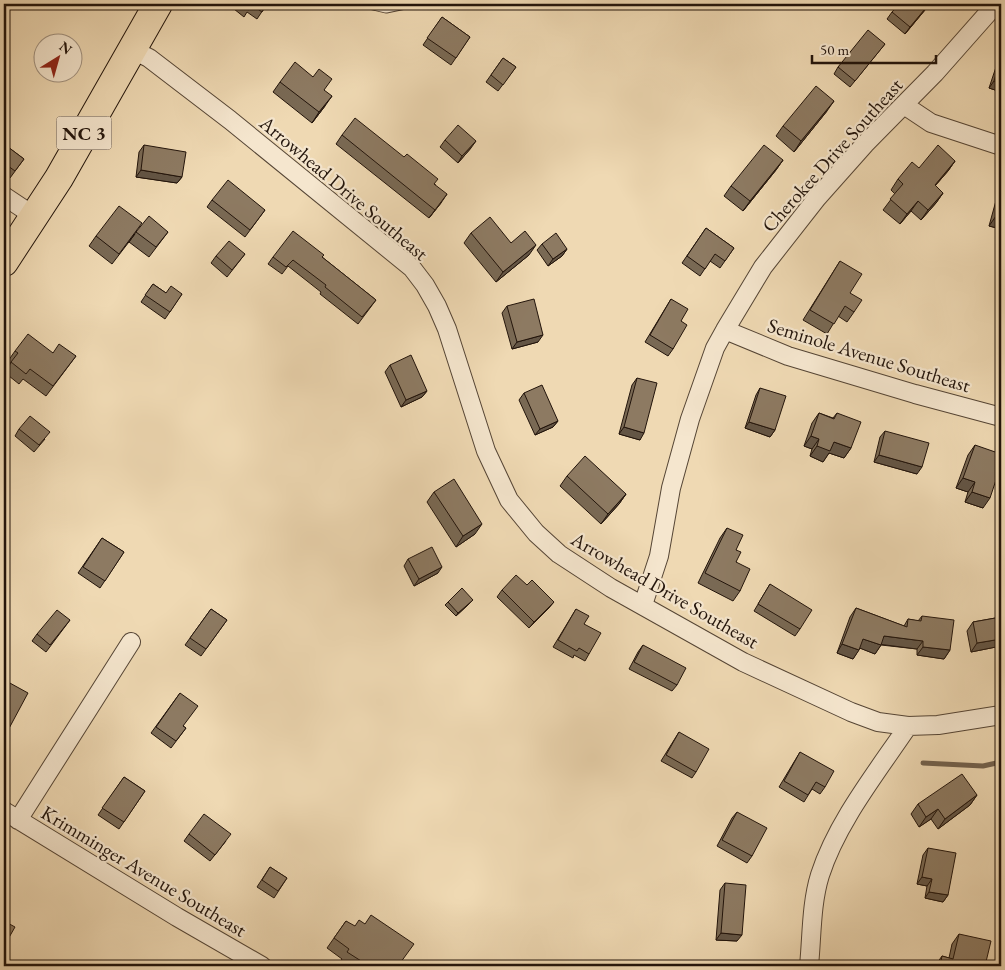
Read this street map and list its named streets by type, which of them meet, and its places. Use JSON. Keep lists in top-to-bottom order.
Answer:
{
  "streets": {
    "main road": ["NC 3"],
    "street": [
      "Cherokee Drive Southeast",
      "Arrowhead Drive Southeast",
      "Seminole Avenue Southeast",
      "Krimminger Avenue Southeast"
    ]
  },
  "crossings": [
    ["NC 3", "Arrowhead Drive Southeast"],
    ["Cherokee Drive Southeast", "Arrowhead Drive Southeast"],
    ["Cherokee Drive Southeast", "Seminole Avenue Southeast"]
  ],
  "scale_bar": "50 m",
  "north": "top right"
}
